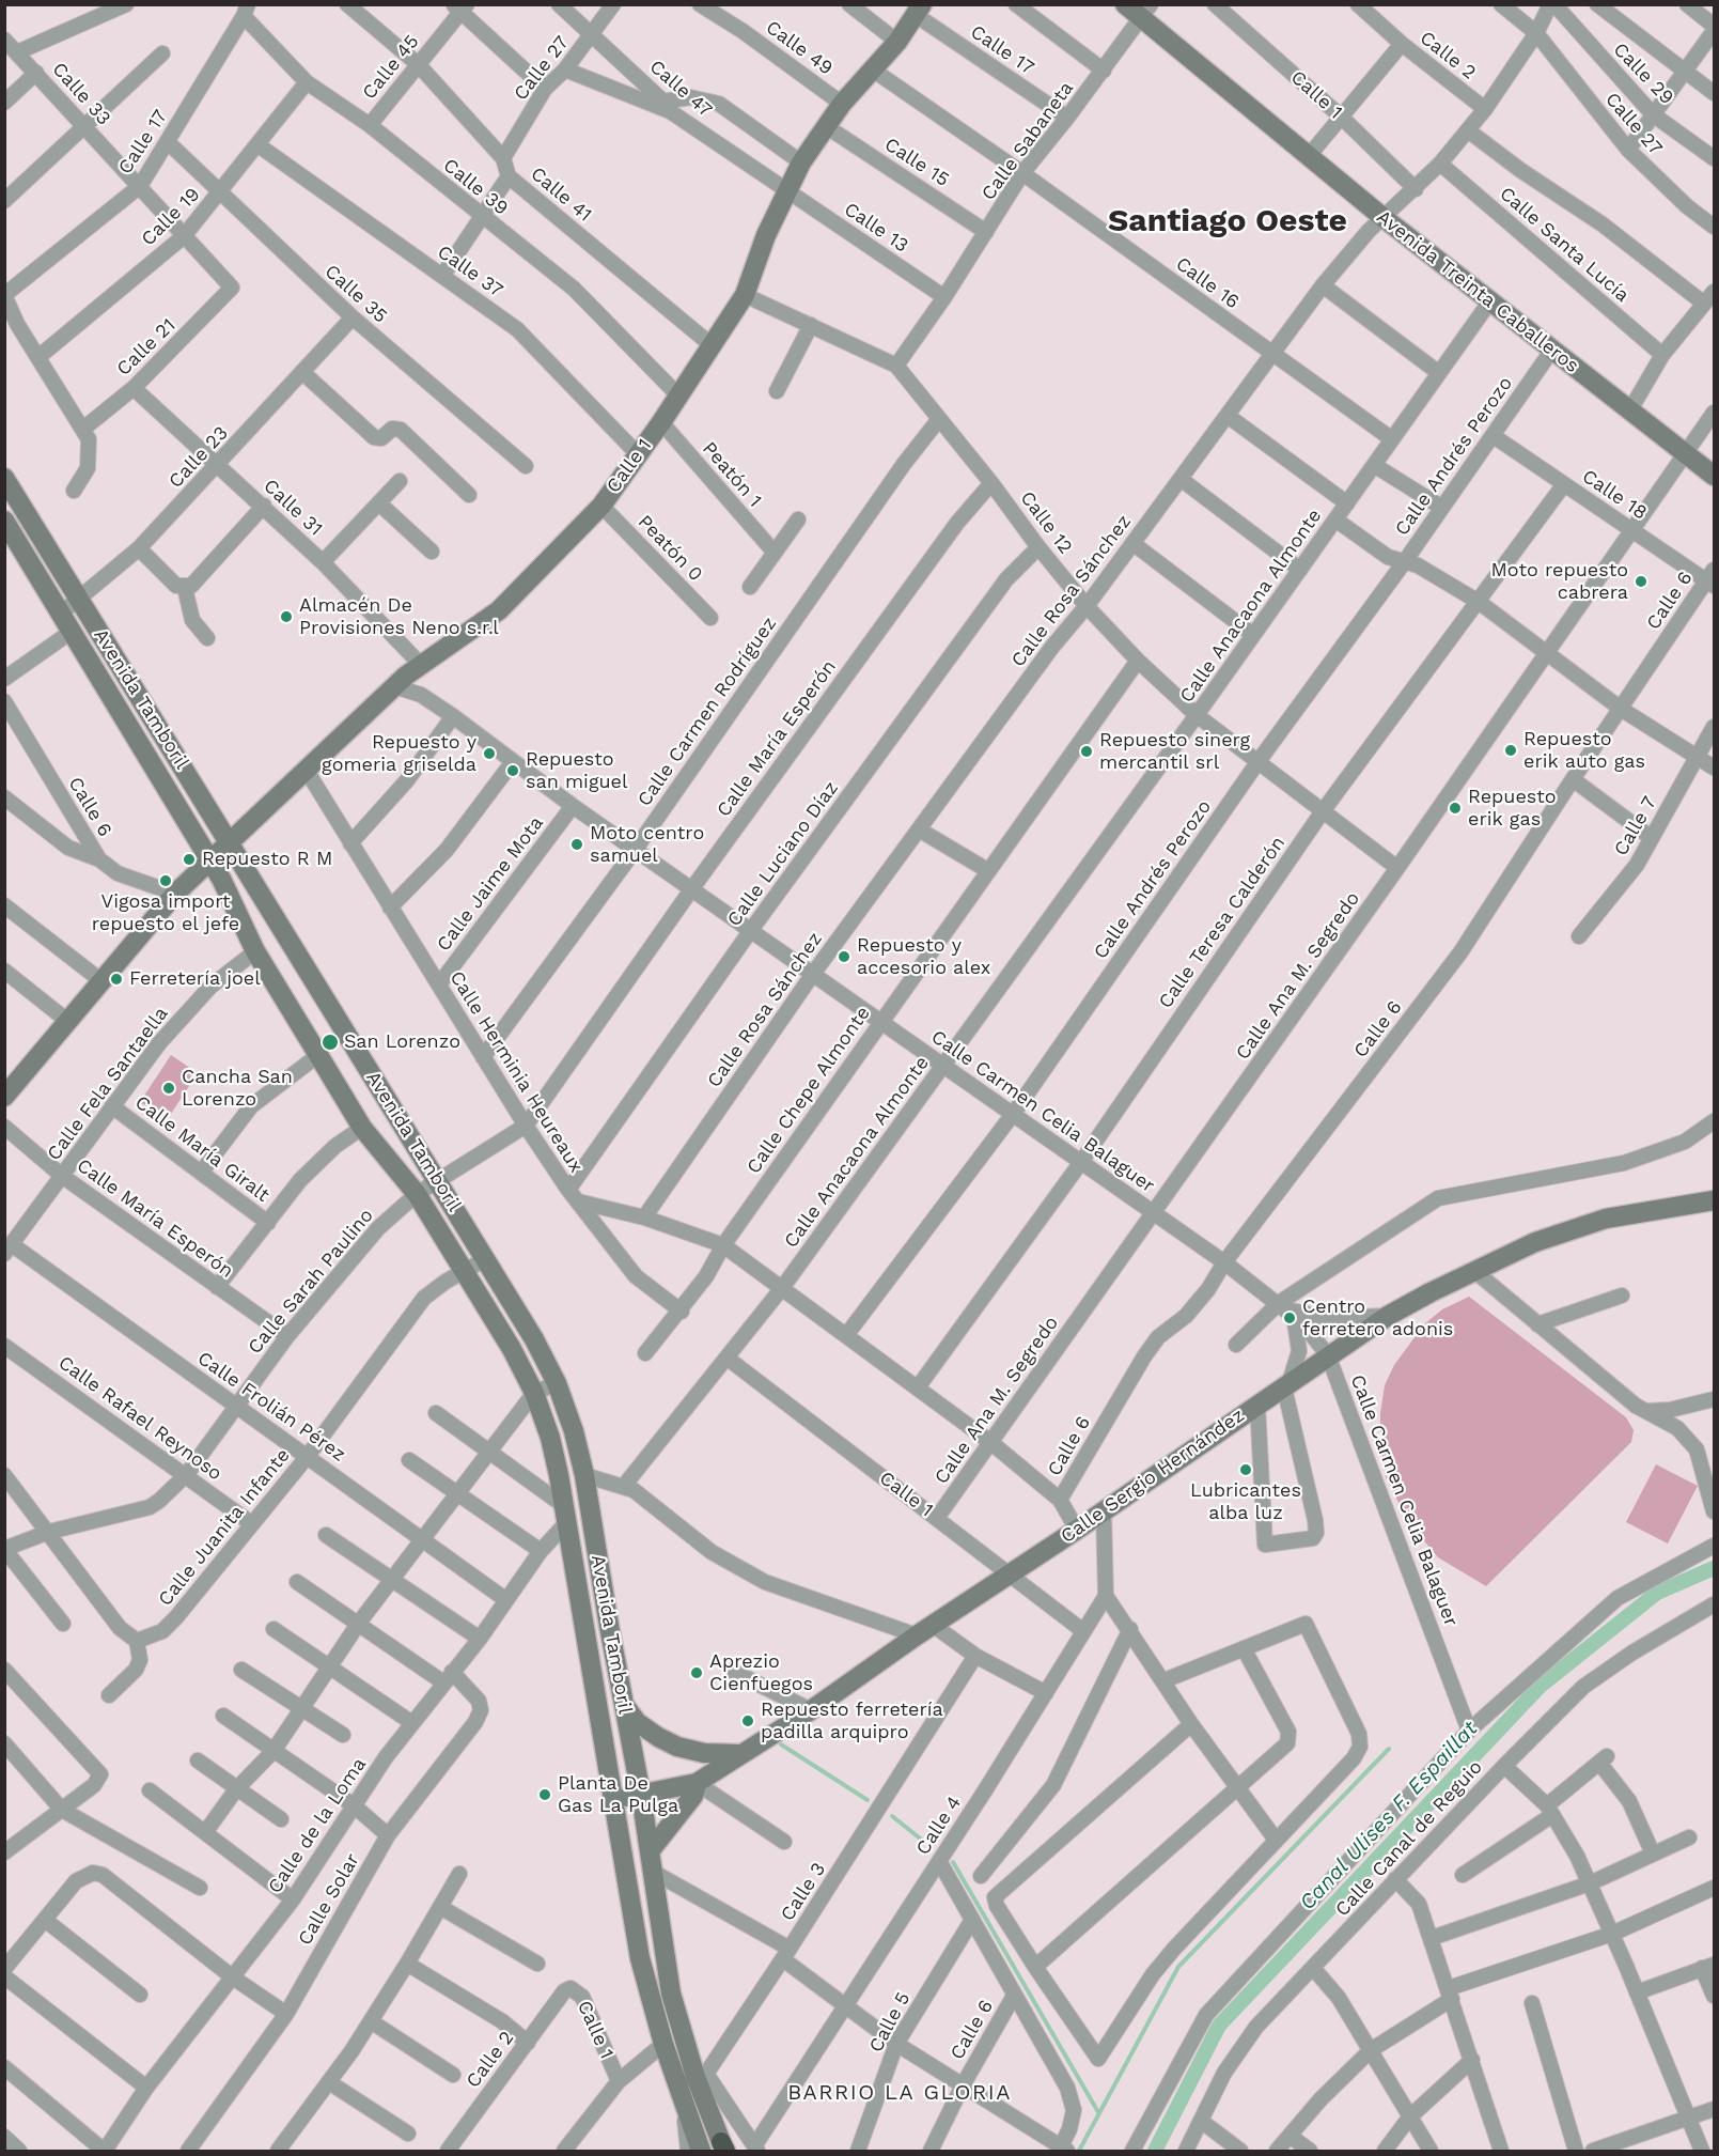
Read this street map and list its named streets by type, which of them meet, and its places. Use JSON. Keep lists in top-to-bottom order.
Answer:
{
  "streets": {
    "main road": [
      "Calle 1",
      "Avenida Treinta Caballeros",
      "Avenida Tamboril",
      "Calle Sergio Hernández"
    ],
    "street": [
      "Calle 49",
      "Calle 17",
      "Calle 2",
      "Calle 45",
      "Calle 27",
      "Calle 29",
      "Calle 47",
      "Calle 33",
      "Calle Sabaneta",
      "Calle 15",
      "Calle 39",
      "Calle 41",
      "Calle 19",
      "Calle 13",
      "Calle Santa Lucía",
      "Calle 37",
      "Calle 16",
      "Calle 35",
      "Calle 21",
      "Calle Andrés Perozo",
      "Calle 23",
      "Peatón 1",
      "Calle 18",
      "Calle 31",
      "Calle 12",
      "Peatón 0",
      "Calle Rosa Sánchez",
      "Calle 6",
      "Calle Anacaona Almonte",
      "Calle Carmen Rodríguez",
      "Calle María Esperón",
      "Calle 7",
      "Calle Luciano Díaz",
      "Calle Jaime Mota",
      "Calle Teresa Calderón",
      "Calle Ana M. Segredo",
      "Calle Herminia Heureaux",
      "Calle Fela Santaella",
      "Calle Chepe Almonte",
      "Calle Carmen Celia Balaguer",
      "Calle María Giralt",
      "Calle Sarah Paulino",
      "Calle Frolián Pérez",
      "Calle Rafael Reynoso",
      "Calle Juanita Infante",
      "Calle de la Loma",
      "Calle 4",
      "Calle Canal de Reguio",
      "Calle 3",
      "Calle Solar",
      "Calle 5"
    ]
  },
  "crossings": [
    ["Calle 49", "Calle 1"],
    ["Calle 17", "Calle 33"],
    ["Calle 17", "Calle 1"],
    ["Calle 17", "Calle Sabaneta"],
    ["Calle 17", "Calle 39"],
    ["Calle 17", "Calle 35"],
    ["Calle 2", "Calle 1"],
    ["Calle 2", "Calle Rosa Sánchez"],
    ["Calle 45", "Calle 39"],
    ["Calle 45", "Calle 41"],
    ["Calle 27", "Calle 47"],
    ["Calle 27", "Calle 41"],
    ["Calle 27", "Calle Rosa Sánchez"],
    ["Calle 29", "Calle Rosa Sánchez"],
    ["Calle 47", "Calle 1"],
    ["Calle 47", "Calle 13"],
    ["Calle 33", "Calle 19"],
    ["Calle 33", "Calle 21"],
    ["Calle 1", "Calle 15"],
    ["Calle 1", "Calle 39"],
    ["Calle 1", "Calle 41"],
    ["Calle 1", "Calle 13"],
    ["Calle 1", "Calle 37"],
    ["Calle 1", "Calle 16"],
    ["Calle 1", "Peatón 1"],
    ["Calle 1", "Calle 31"],
    ["Calle 1", "Calle 12"],
    ["Calle 1", "Peatón 0"],
    ["Calle 1", "Calle Rosa Sánchez"],
    ["Calle 1", "Calle 6"],
    ["Calle 1", "Calle Anacaona Almonte"],
    ["Calle 1", "Avenida Tamboril"],
    ["Calle 1", "Calle Ana M. Segredo"],
    ["Calle 1", "Calle Herminia Heureaux"],
    ["Calle 1", "Calle Carmen Celia Balaguer"],
    ["Calle 1", "Calle Sergio Hernández"],
    ["Calle 1", "Calle 4"],
    ["Calle Sabaneta", "Calle 15"],
    ["Calle Sabaneta", "Calle 13"],
    ["Calle Sabaneta", "Calle 16"],
    ["Calle Sabaneta", "Avenida Treinta Caballeros"],
    ["Calle Sabaneta", "Calle 12"],
    ["Calle 39", "Calle 19"],
    ["Calle 19", "Calle 37"],
    ["Calle 19", "Calle 35"],
    ["Calle Santa Lucía", "Calle Rosa Sánchez"],
    ["Calle 16", "Calle Rosa Sánchez"],
    ["Calle 16", "Calle Anacaona Almonte"],
    ["Avenida Treinta Caballeros", "Calle Andrés Perozo"],
    ["Avenida Treinta Caballeros", "Calle Rosa Sánchez"],
    ["Avenida Treinta Caballeros", "Calle Anacaona Almonte"],
    ["Avenida Treinta Caballeros", "Calle Ana M. Segredo"],
    ["Calle 35", "Calle 23"],
    ["Calle 21", "Calle 31"],
    ["Calle Andrés Perozo", "Calle 18"],
    ["Calle Andrés Perozo", "Calle 12"],
    ["Calle Andrés Perozo", "Calle Herminia Heureaux"],
    ["Calle Andrés Perozo", "Calle Carmen Celia Balaguer"],
    ["Calle 23", "Calle 31"],
    ["Calle 23", "Avenida Tamboril"],
    ["Calle 18", "Calle 6"],
    ["Calle 18", "Calle Teresa Calderón"],
    ["Calle 18", "Calle Ana M. Segredo"],
    ["Calle 12", "Calle Rosa Sánchez"],
    ["Calle 12", "Calle Anacaona Almonte"],
    ["Calle 12", "Calle Carmen Rodríguez"],
    ["Calle 12", "Calle María Esperón"],
    ["Calle 12", "Calle Luciano Díaz"],
    ["Calle 12", "Calle Teresa Calderón"],
    ["Calle 12", "Calle Ana M. Segredo"],
    ["Calle 12", "Calle Chepe Almonte"],
    ["Calle Rosa Sánchez", "Calle Herminia Heureaux"],
    ["Calle Rosa Sánchez", "Calle Carmen Celia Balaguer"],
    ["Calle 6", "Calle Herminia Heureaux"],
    ["Calle 6", "Calle Carmen Celia Balaguer"],
    ["Calle Anacaona Almonte", "Calle Herminia Heureaux"],
    ["Calle Anacaona Almonte", "Calle Carmen Celia Balaguer"],
    ["Avenida Tamboril", "Calle María Esperón"],
    ["Avenida Tamboril", "Calle Fela Santaella"],
    ["Avenida Tamboril", "Calle Sarah Paulino"],
    ["Avenida Tamboril", "Calle Sergio Hernández"],
    ["Avenida Tamboril", "Calle Juanita Infante"],
    ["Avenida Tamboril", "Calle de la Loma"],
    ["Avenida Tamboril", "Calle 3"],
    ["Calle Carmen Rodríguez", "Calle Herminia Heureaux"],
    ["Calle Carmen Rodríguez", "Calle Carmen Celia Balaguer"],
    ["Calle María Esperón", "Calle Herminia Heureaux"],
    ["Calle María Esperón", "Calle Fela Santaella"],
    ["Calle María Esperón", "Calle Carmen Celia Balaguer"],
    ["Calle María Esperón", "Calle Sarah Paulino"],
    ["Calle Luciano Díaz", "Calle Herminia Heureaux"],
    ["Calle Luciano Díaz", "Calle Carmen Celia Balaguer"],
    ["Calle Jaime Mota", "Calle Herminia Heureaux"],
    ["Calle Jaime Mota", "Calle Carmen Celia Balaguer"],
    ["Calle Teresa Calderón", "Calle Herminia Heureaux"],
    ["Calle Teresa Calderón", "Calle Carmen Celia Balaguer"],
    ["Calle Ana M. Segredo", "Calle Herminia Heureaux"],
    ["Calle Ana M. Segredo", "Calle Carmen Celia Balaguer"],
    ["Calle Herminia Heureaux", "Calle Chepe Almonte"],
    ["Calle Herminia Heureaux", "Calle Sergio Hernández"],
    ["Calle Fela Santaella", "Calle María Giralt"],
    ["Calle Fela Santaella", "Calle Frolián Pérez"],
    ["Calle Chepe Almonte", "Calle Carmen Celia Balaguer"],
    ["Calle Carmen Celia Balaguer", "Calle Sergio Hernández"],
    ["Calle Carmen Celia Balaguer", "Calle Canal de Reguio"],
    ["Calle Sarah Paulino", "Calle Frolián Pérez"],
    ["Calle Sarah Paulino", "Calle Rafael Reynoso"],
    ["Calle Frolián Pérez", "Calle Juanita Infante"],
    ["Calle Frolián Pérez", "Calle de la Loma"],
    ["Calle Rafael Reynoso", "Calle Juanita Infante"],
    ["Calle de la Loma", "Calle Solar"]
  ],
  "districts": ["Santiago Oeste", "BARRIO LA GLORIA"],
  "water": ["Canal Ulises F. Espaillat"],
  "places": [
    "Moto repuesto cabrera",
    "Almacén De Provisiones Neno s.r.l",
    "Repuesto erik auto gas",
    "Repuesto sinerg mercantil srl",
    "Repuesto y gomeria griselda",
    "Repuesto san miguel",
    "Repuesto erik gas",
    "Moto centro samuel",
    "Repuesto R M",
    "Vigosa import repuesto el jefe",
    "Repuesto y accesorio alex",
    "Ferretería joel",
    "San Lorenzo",
    "Cancha San Lorenzo",
    "Centro ferretero adonis",
    "Lubricantes alba luz",
    "Aprezio Cienfuegos",
    "Repuesto ferretería padilla arquipro",
    "Planta De Gas La Pulga"
  ]
}
